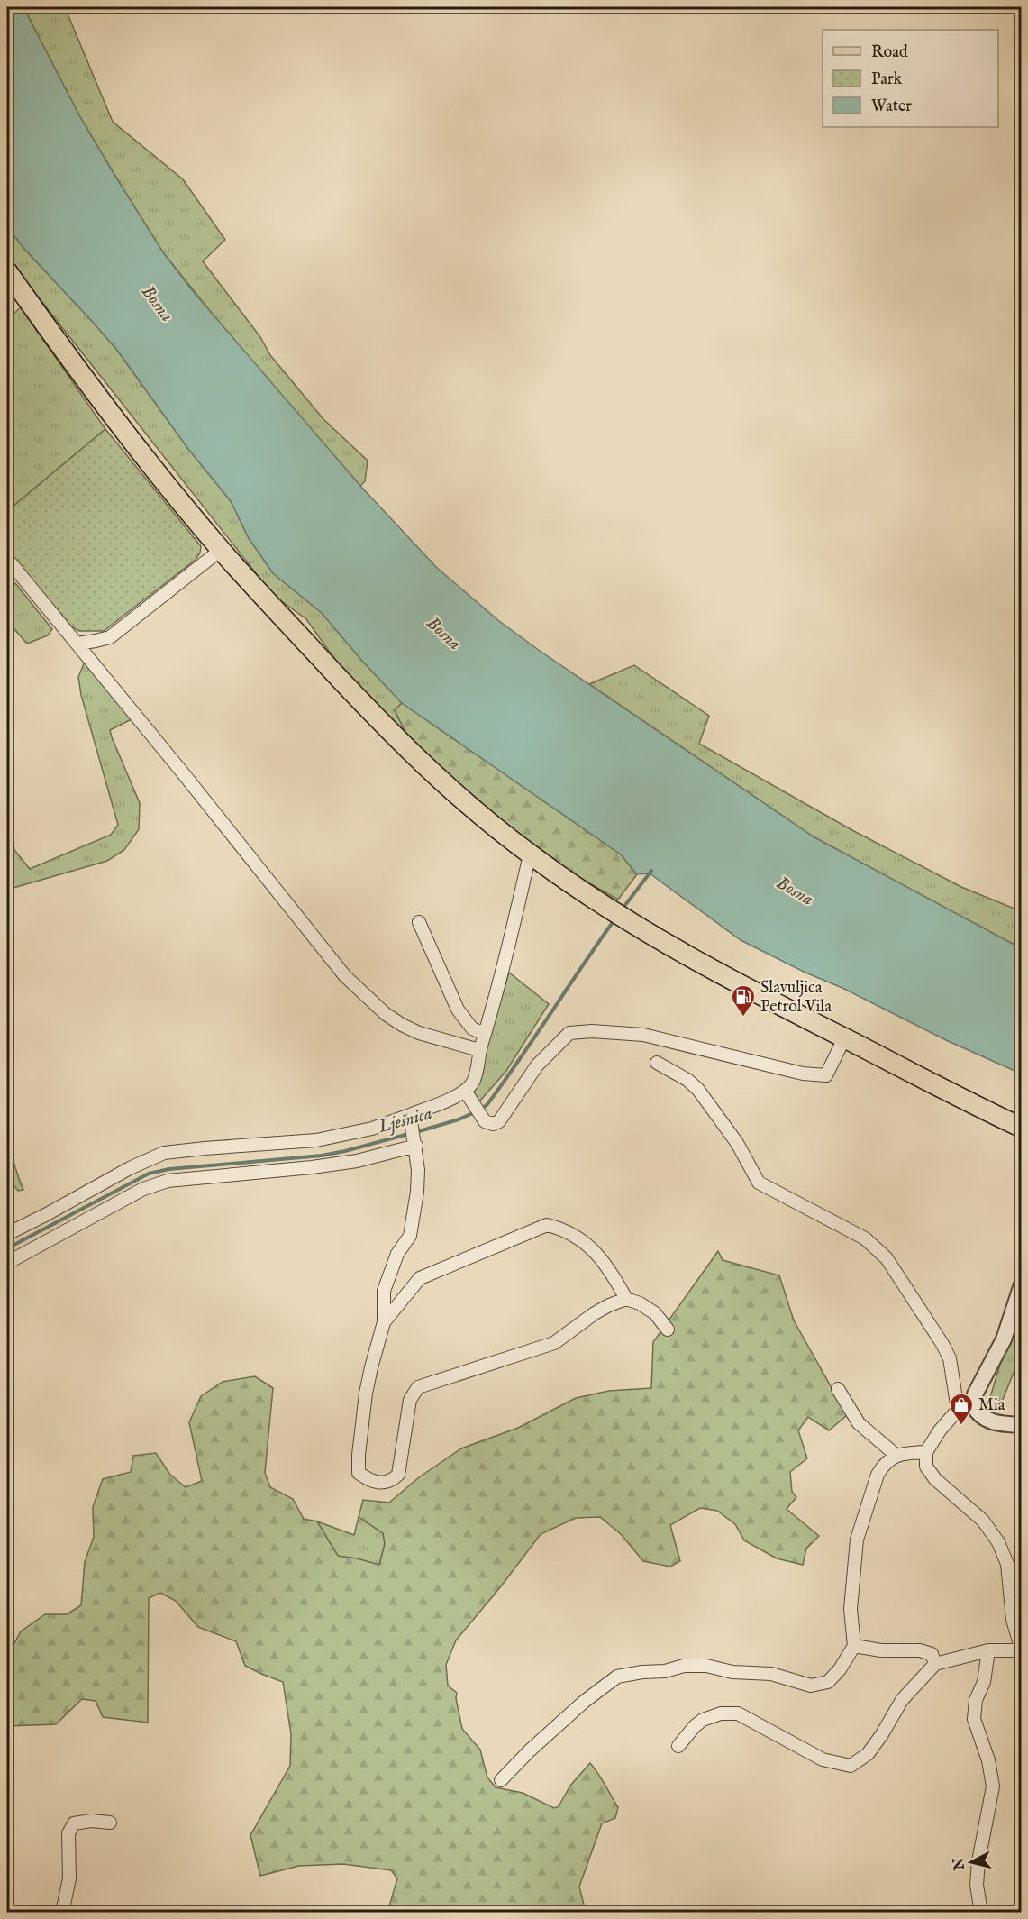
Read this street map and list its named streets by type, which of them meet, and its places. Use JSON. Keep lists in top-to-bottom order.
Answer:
{
  "water": ["Bosna", "Lješnica"],
  "places": {
    "fuel station": ["Slavuljica Petrol Vila"],
    "shop": ["Mia"]
  },
  "legend": ["Road", "Park", "Water"],
  "north": "left"
}
